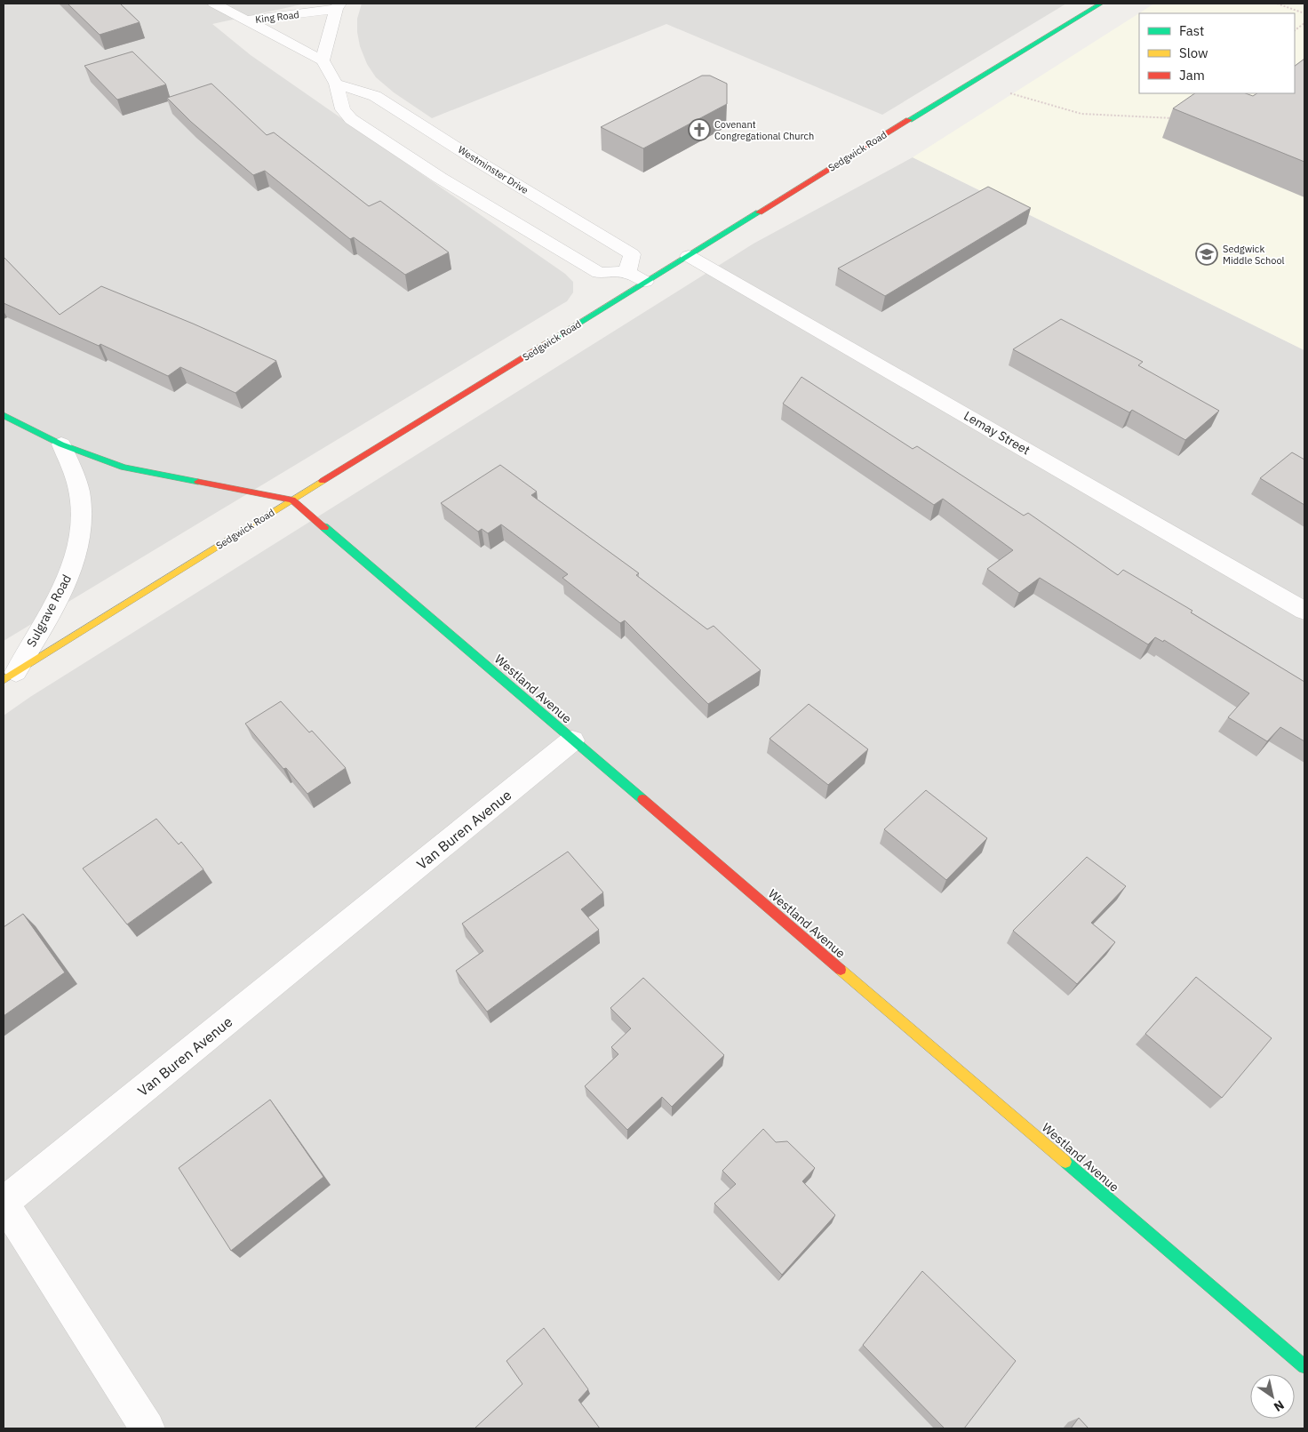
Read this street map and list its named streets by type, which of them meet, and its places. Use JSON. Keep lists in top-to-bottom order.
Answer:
{
  "streets": {
    "main road": ["Sedgwick Road", "Westland Avenue"],
    "street": [
      "King Road",
      "Westminster Drive",
      "Lemay Street",
      "Sulgrave Road",
      "Van Buren Avenue"
    ]
  },
  "crossings": [
    ["Sedgwick Road", "Lemay Street"],
    ["Sedgwick Road", "Sulgrave Road"],
    ["Sedgwick Road", "Westland Avenue"],
    ["Westland Avenue", "Van Buren Avenue"]
  ],
  "places": {
    "church": ["Covenant Congregational Church"],
    "school or university": ["Sedgwick Middle School"]
  },
  "legend": ["Fast", "Slow", "Jam"],
  "north": "bottom right"
}
